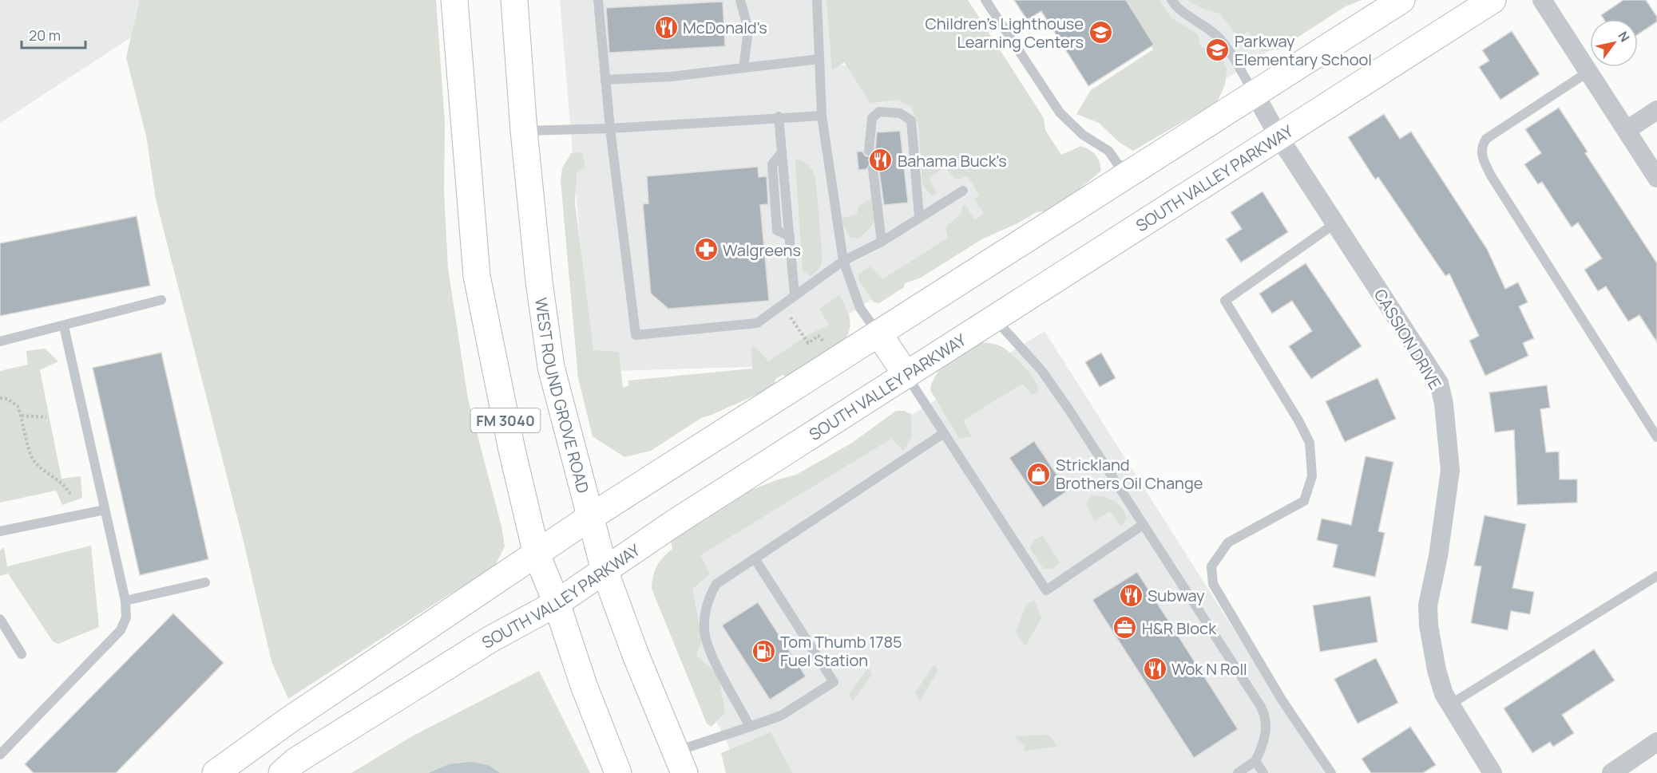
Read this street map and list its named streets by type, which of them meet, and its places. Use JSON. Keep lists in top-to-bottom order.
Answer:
{
  "streets": {
    "main road": ["SOUTH VALLEY PARKWAY", "WEST ROUND GROVE ROAD", "FM 3040"],
    "street": ["CASSION DRIVE"]
  },
  "crossings": [
    ["SOUTH VALLEY PARKWAY", "CASSION DRIVE"],
    ["SOUTH VALLEY PARKWAY", "WEST ROUND GROVE ROAD"],
    ["SOUTH VALLEY PARKWAY", "FM 3040"]
  ],
  "places": {
    "restaurant": [
      "McDonald's",
      "Bahama Buck's",
      "Subway",
      "Wok N Roll"
    ],
    "school or university": ["Children's Lighthouse Learning Centers", "Parkway Elementary School"],
    "pharmacy": ["Walgreens"],
    "shop": ["Strickland Brothers Oil Change"],
    "office": ["H&R Block"],
    "fuel station": ["Tom Thumb 1785 Fuel Station"]
  },
  "scale_bar": "20 m",
  "north": "top right"
}
